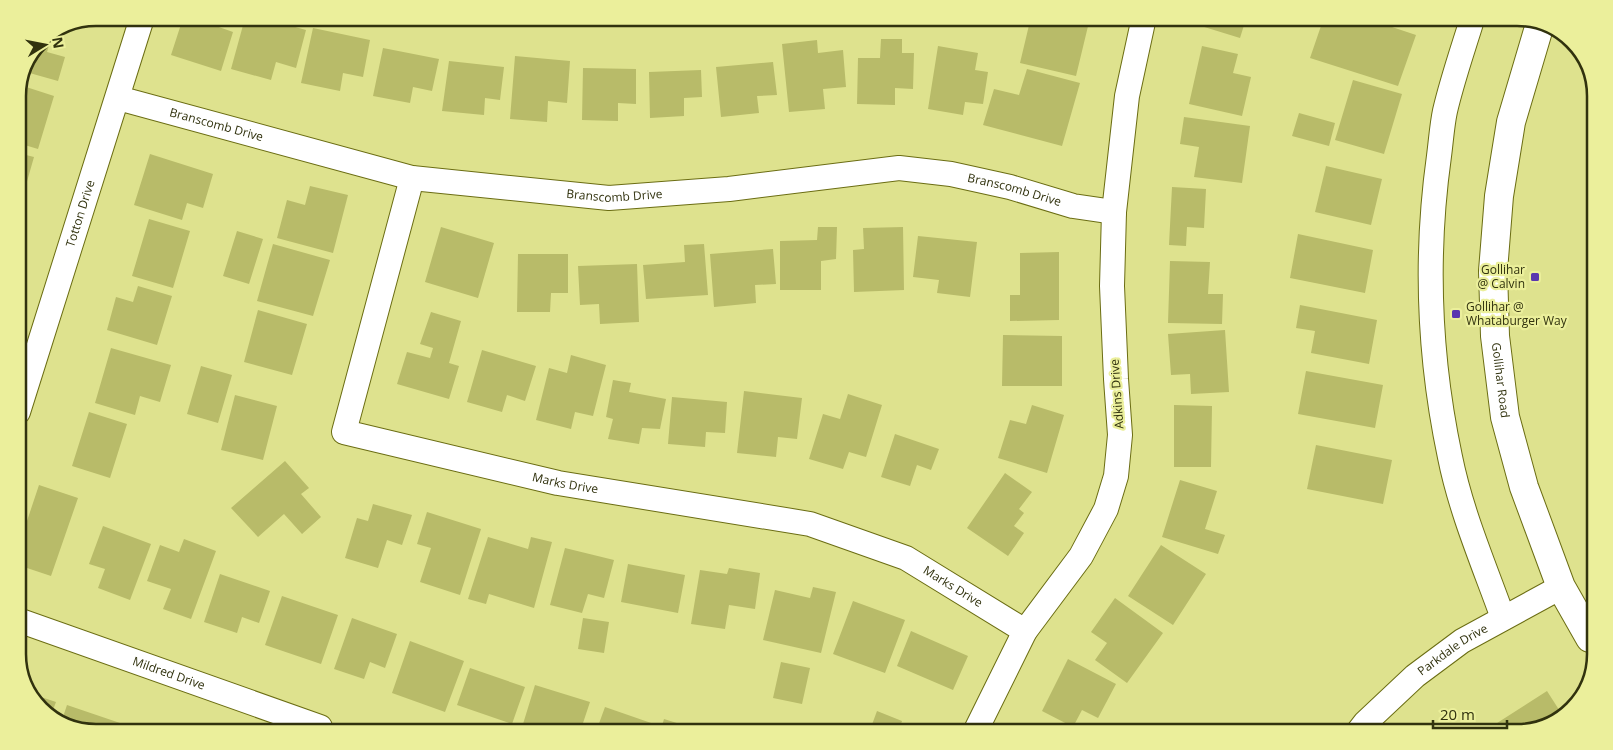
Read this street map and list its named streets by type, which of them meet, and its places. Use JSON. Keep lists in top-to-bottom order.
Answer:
{
  "streets": {
    "main road": ["Gollihar Road"],
    "street": [
      "Branscomb Drive",
      "Totton Drive",
      "Adkins Drive",
      "Marks Drive",
      "Parkdale Drive",
      "Mildred Drive"
    ]
  },
  "crossings": [
    ["Branscomb Drive", "Totton Drive"],
    ["Branscomb Drive", "Adkins Drive"],
    ["Branscomb Drive", "Marks Drive"],
    ["Gollihar Road", "Parkdale Drive"],
    ["Adkins Drive", "Marks Drive"]
  ],
  "places": {
    "transit": ["Gollihar @ Calvin", "Gollihar @ Whataburger Way"]
  },
  "scale_bar": "20 m",
  "north": "right"
}
